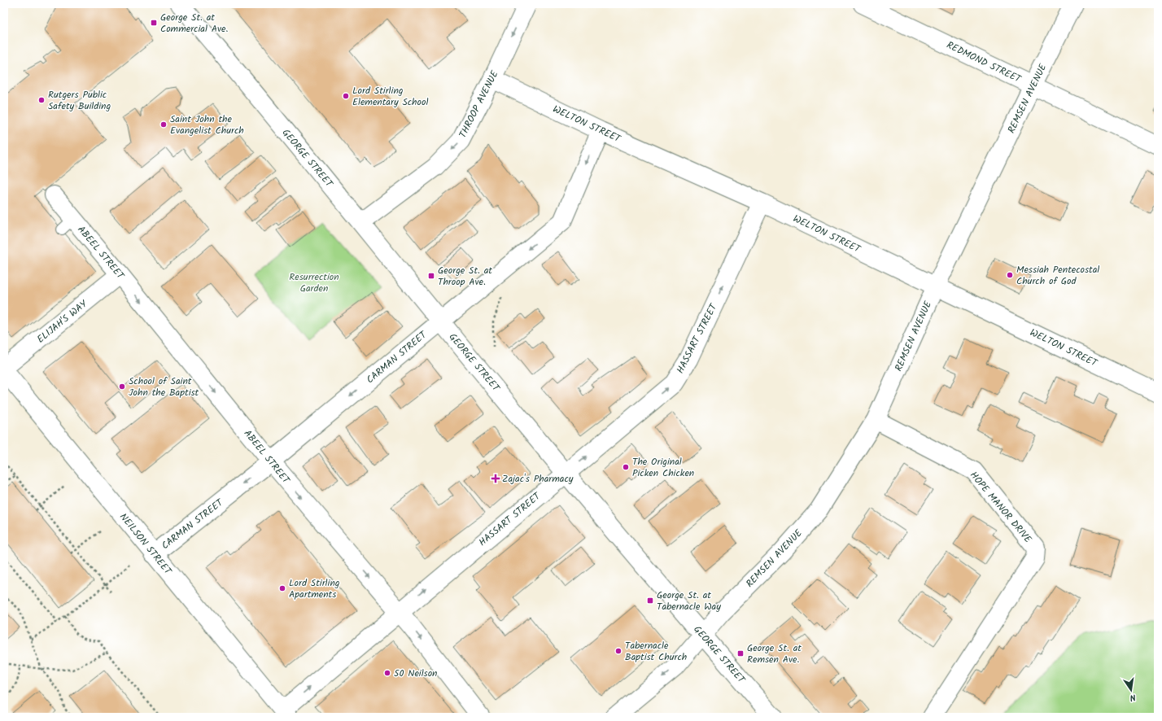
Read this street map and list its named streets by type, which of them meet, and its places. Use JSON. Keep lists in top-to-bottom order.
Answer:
{
  "streets": {
    "street": [
      "REDMOND STREET",
      "REMSEN AVENUE",
      "THROOP AVENUE",
      "WELTON STREET",
      "GEORGE STREET",
      "ABEEL STREET",
      "ELIJAH'S WAY",
      "HASSART STREET",
      "CARMAN STREET",
      "HOPE MANOR DRIVE",
      "NEILSON STREET"
    ]
  },
  "crossings": [
    ["REDMOND STREET", "REMSEN AVENUE"],
    ["REMSEN AVENUE", "WELTON STREET"],
    ["REMSEN AVENUE", "GEORGE STREET"],
    ["REMSEN AVENUE", "HOPE MANOR DRIVE"],
    ["THROOP AVENUE", "WELTON STREET"],
    ["THROOP AVENUE", "GEORGE STREET"],
    ["WELTON STREET", "HASSART STREET"],
    ["WELTON STREET", "CARMAN STREET"],
    ["GEORGE STREET", "HASSART STREET"],
    ["GEORGE STREET", "CARMAN STREET"],
    ["ABEEL STREET", "ELIJAH'S WAY"],
    ["ABEEL STREET", "HASSART STREET"],
    ["ABEEL STREET", "CARMAN STREET"],
    ["HASSART STREET", "NEILSON STREET"],
    ["CARMAN STREET", "NEILSON STREET"]
  ],
  "one_way": [
    "THROOP AVENUE",
    "ABEEL STREET",
    "HASSART STREET",
    "CARMAN STREET"
  ],
  "parks": ["Resurrection Garden"],
  "places": {
    "transit": [
      "George St. at Commercial Ave.",
      "George St. at Throop Ave.",
      "George St. at Tabernacle Way",
      "George St. at Remsen Ave."
    ],
    "other": [
      "Lord Stirling Elementary School",
      "Rutgers Public Safety Building",
      "Saint John the Evangelist Church",
      "Messiah Pentecostal Church of God",
      "School of Saint John the Baptist",
      "The Original Picken Chicken",
      "Lord Stirling Apartments",
      "Tabernacle Baptist Church",
      "50 Neilson"
    ],
    "health": ["Zajac's Pharmacy"]
  },
  "north": "bottom"
}
